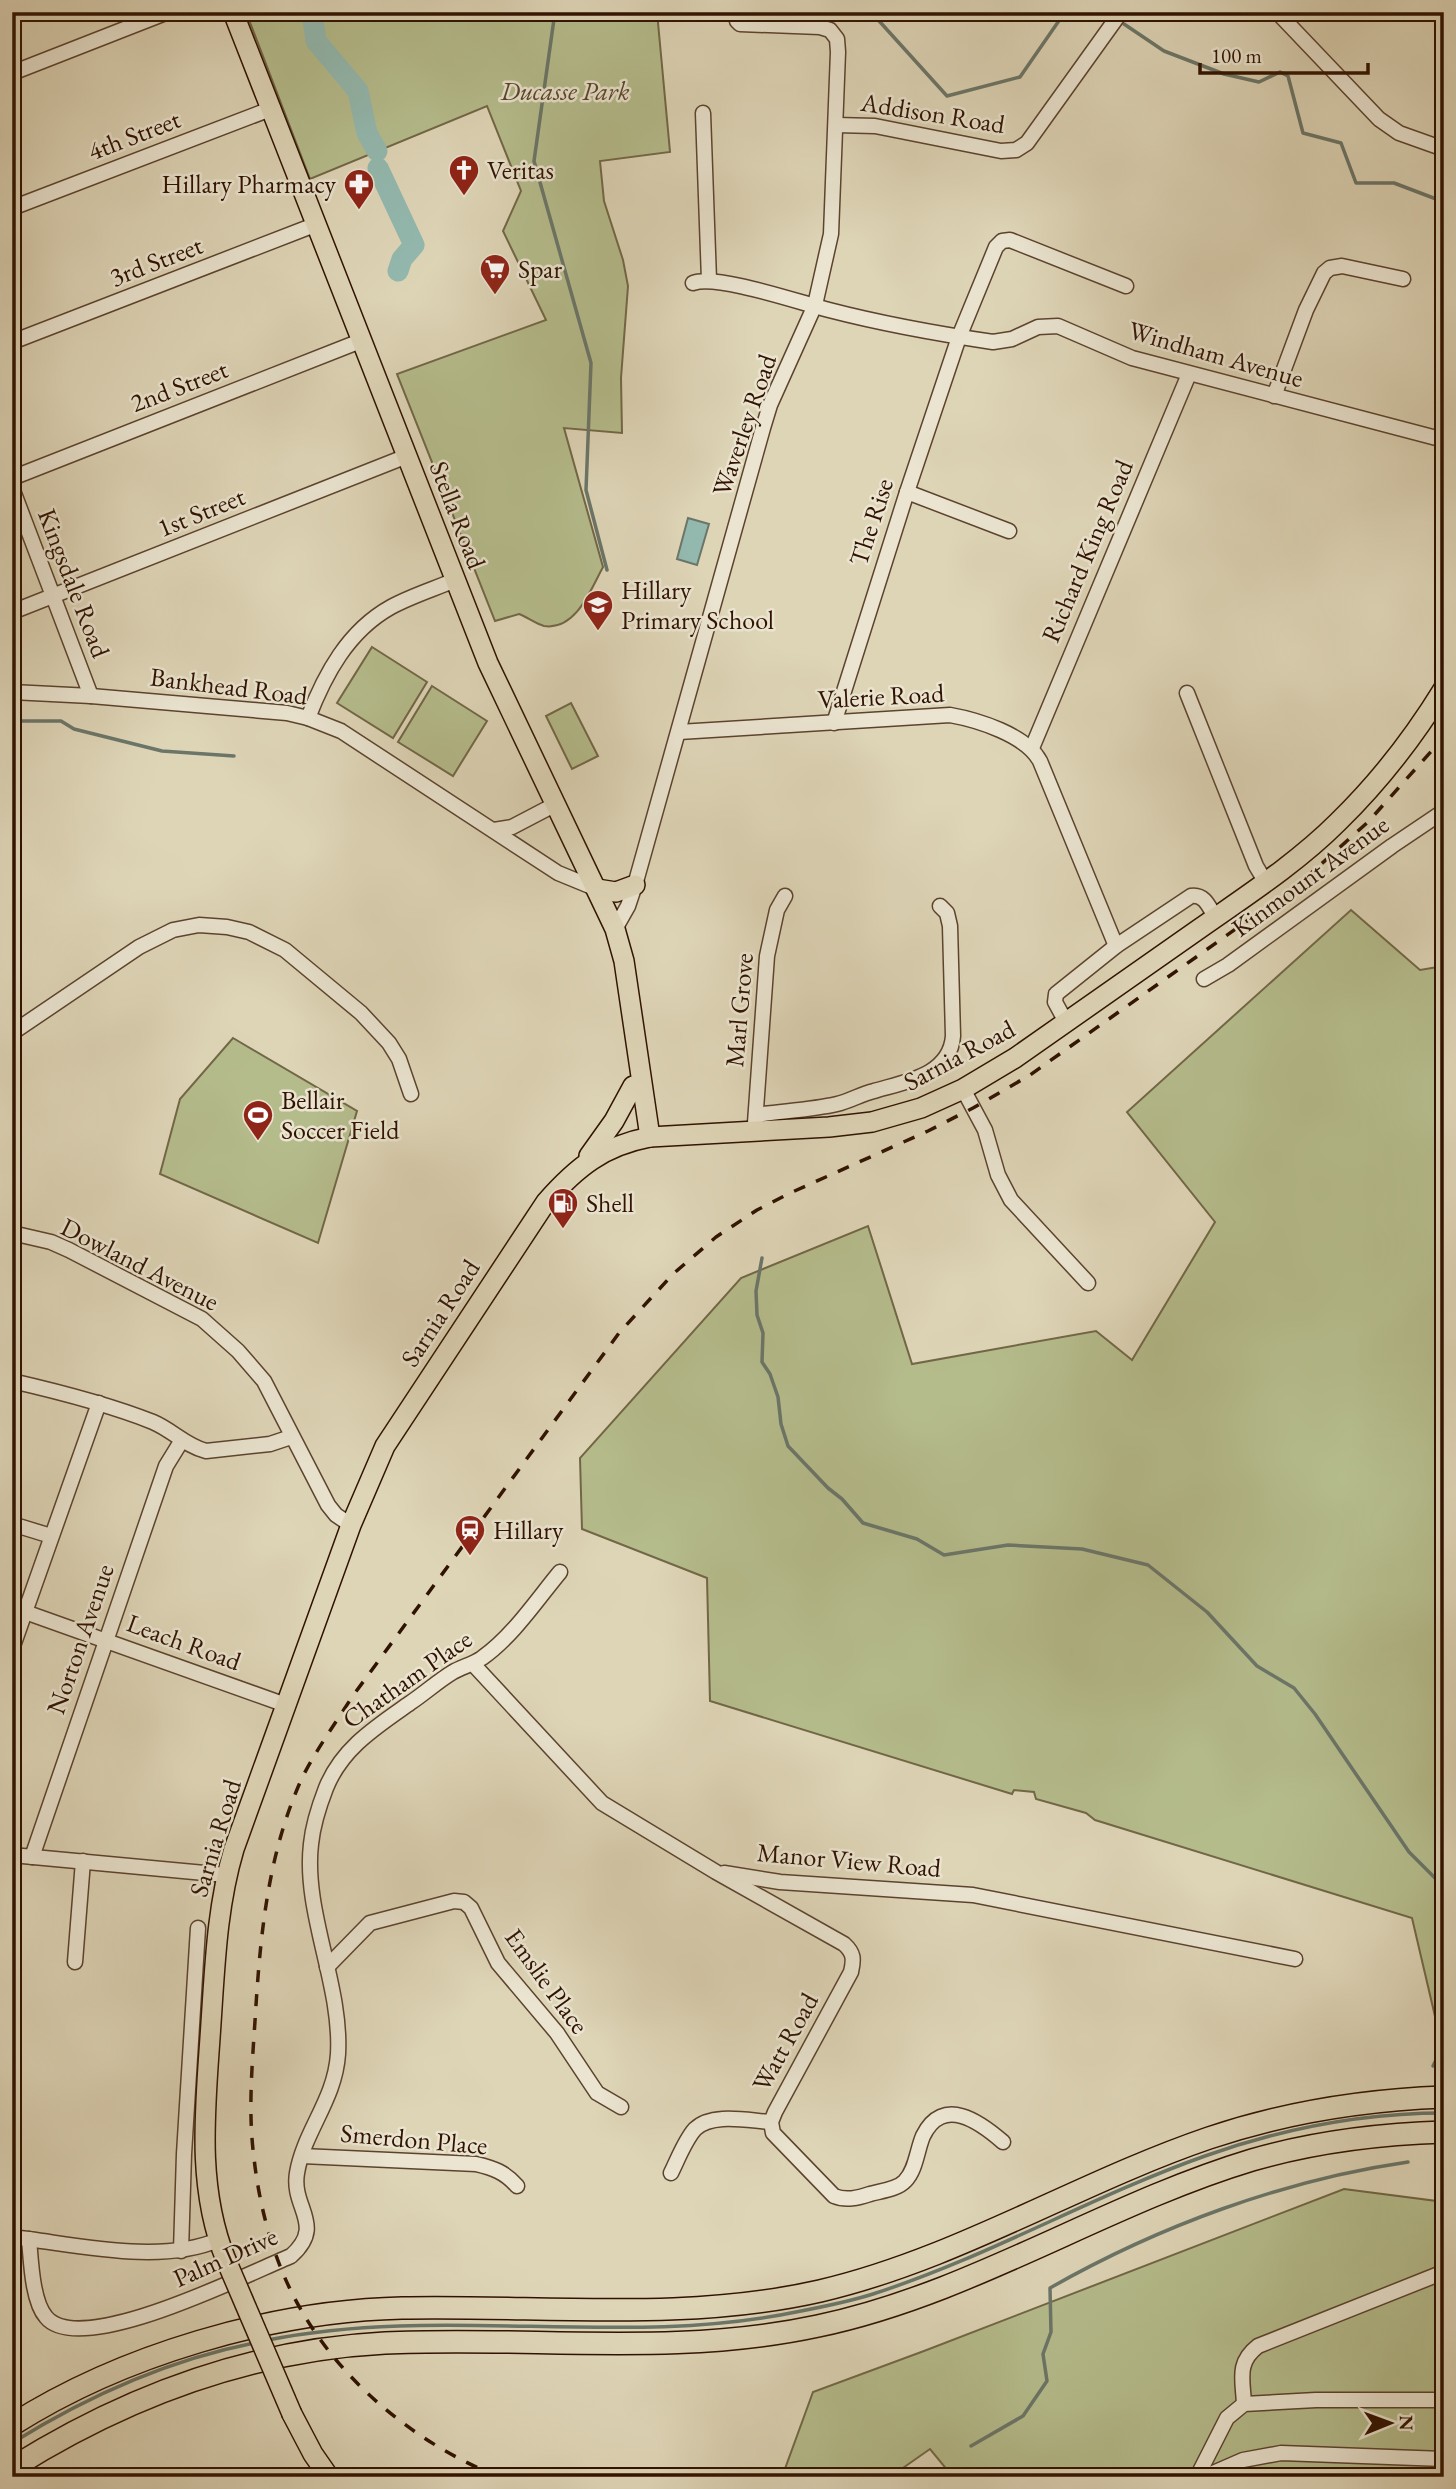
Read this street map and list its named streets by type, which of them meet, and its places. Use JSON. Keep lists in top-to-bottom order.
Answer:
{
  "streets": {
    "main road": ["Stella Road", "Sarnia Road"],
    "street": [
      "Addison Road",
      "4th Street",
      "3rd Street",
      "Windham Avenue",
      "2nd Street",
      "Waverley Road",
      "1st Street",
      "The Rise",
      "Richard King Road",
      "Kingsdale Road",
      "Bankhead Road",
      "Valerie Road",
      "Kinmount Avenue",
      "Marl Grove",
      "Dowland Avenue",
      "Norton Avenue",
      "Leach Road",
      "Chatham Place",
      "Manor View Road",
      "Emslie Place",
      "Watt Road",
      "Smerdon Place",
      "Palm Drive"
    ]
  },
  "crossings": [
    ["Addison Road", "Waverley Road"],
    ["4th Street", "Stella Road"],
    ["3rd Street", "Stella Road"],
    ["Windham Avenue", "Waverley Road"],
    ["Windham Avenue", "The Rise"],
    ["Windham Avenue", "Richard King Road"],
    ["2nd Street", "Stella Road"],
    ["Waverley Road", "Stella Road"],
    ["Waverley Road", "Valerie Road"],
    ["1st Street", "Stella Road"],
    ["1st Street", "Kingsdale Road"],
    ["Stella Road", "Bankhead Road"],
    ["Stella Road", "Sarnia Road"],
    ["The Rise", "Valerie Road"],
    ["Richard King Road", "Valerie Road"],
    ["Kingsdale Road", "Bankhead Road"],
    ["Marl Grove", "Sarnia Road"],
    ["Sarnia Road", "Dowland Avenue"],
    ["Sarnia Road", "Leach Road"],
    ["Norton Avenue", "Leach Road"],
    ["Chatham Place", "Manor View Road"],
    ["Chatham Place", "Emslie Place"],
    ["Chatham Place", "Palm Drive"],
    ["Manor View Road", "Watt Road"],
    ["Emslie Place", "Palm Drive"],
    ["Smerdon Place", "Palm Drive"]
  ],
  "parks": ["Ducasse Park"],
  "places": {
    "church": ["Veritas"],
    "pharmacy": ["Hillary Pharmacy"],
    "supermarket": ["Spar"],
    "school or university": ["Hillary Primary School"],
    "sports": ["Bellair Soccer Field"],
    "fuel station": ["Shell"],
    "station": ["Hillary"]
  },
  "scale_bar": "100 m",
  "north": "right"
}
